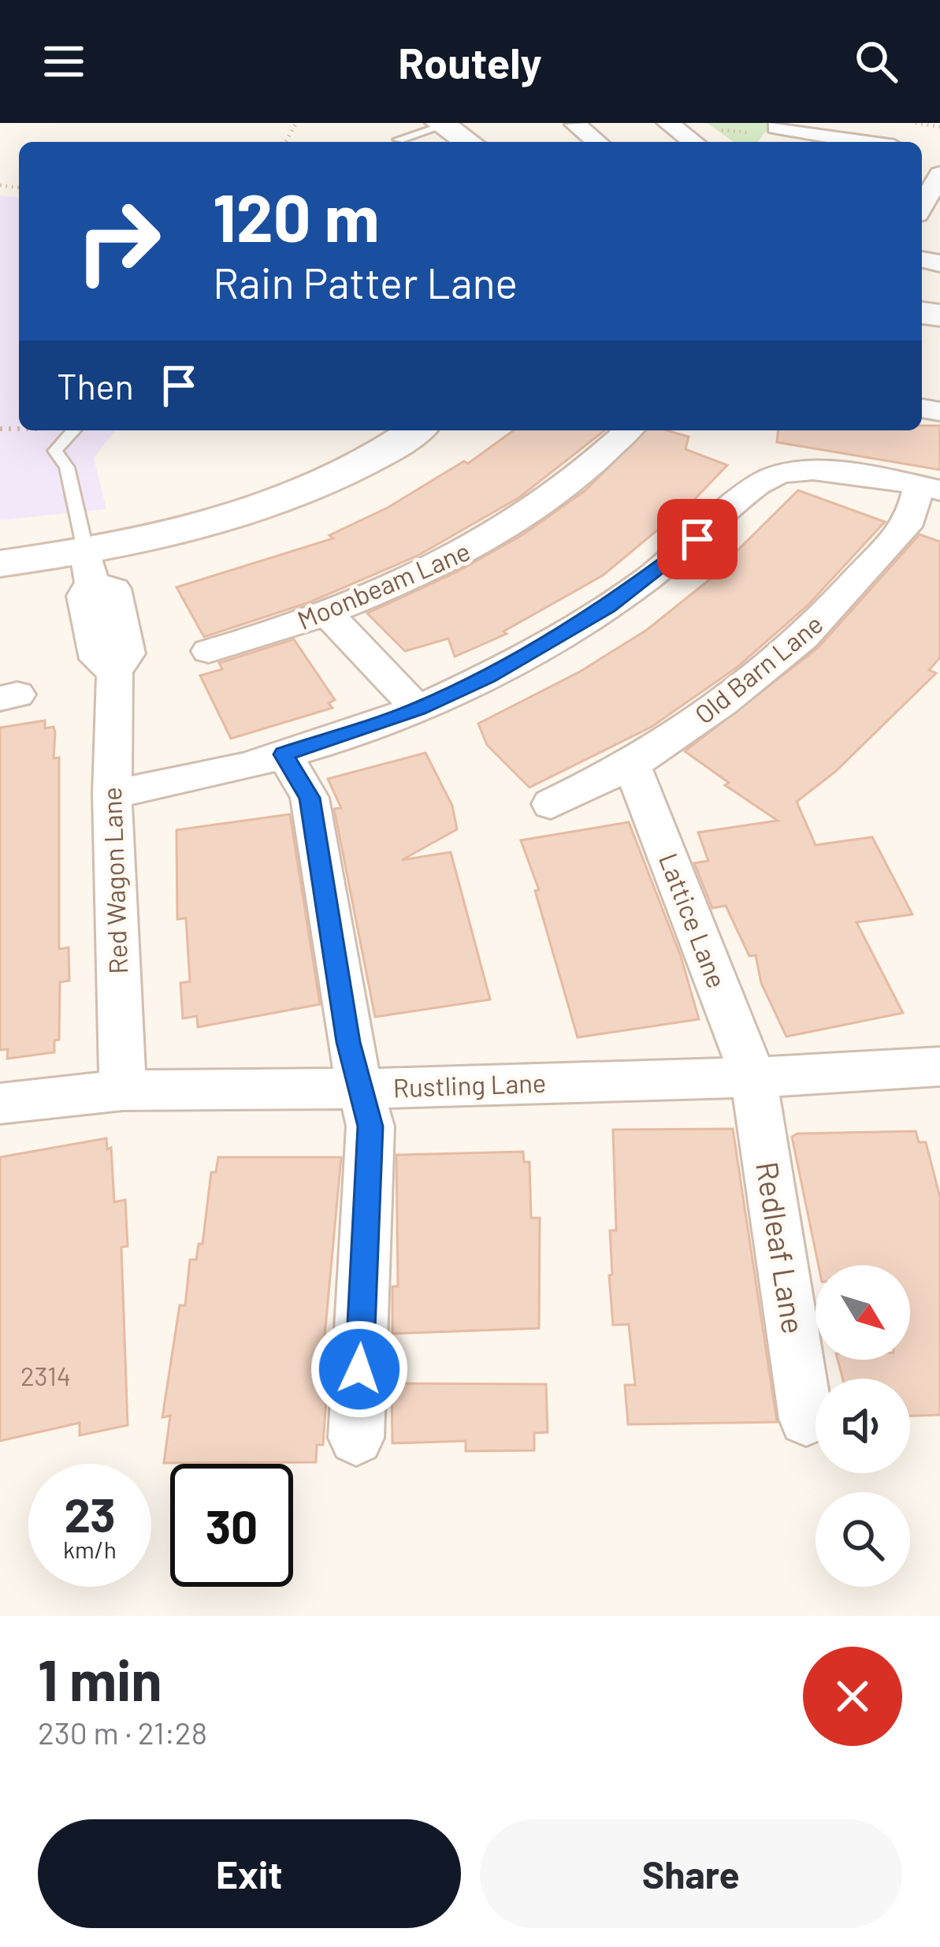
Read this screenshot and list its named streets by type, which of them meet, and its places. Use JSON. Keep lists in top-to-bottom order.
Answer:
{
  "streets": {
    "street": [
      "Moonbeam Lane",
      "Old Barn Lane",
      "Red Wagon Lane",
      "Lattice Lane",
      "Rustling Lane",
      "Redleaf Lane"
    ]
  },
  "crossings": [
    ["Old Barn Lane", "Lattice Lane"],
    ["Red Wagon Lane", "Rustling Lane"],
    ["Lattice Lane", "Rustling Lane"],
    ["Lattice Lane", "Redleaf Lane"],
    ["Rustling Lane", "Redleaf Lane"]
  ],
  "house_numbers": ["2314"],
  "north": "bottom right",
  "page": {
    "header": "Routely",
    "turn": ["120 m", "Rain Patter Lane"],
    "then": "Then",
    "speed": "23 km/h",
    "limit": "30",
    "heading": ["1 min", "230 m · 21:28"],
    "buttons": ["Exit", "Share"]
  }
}
